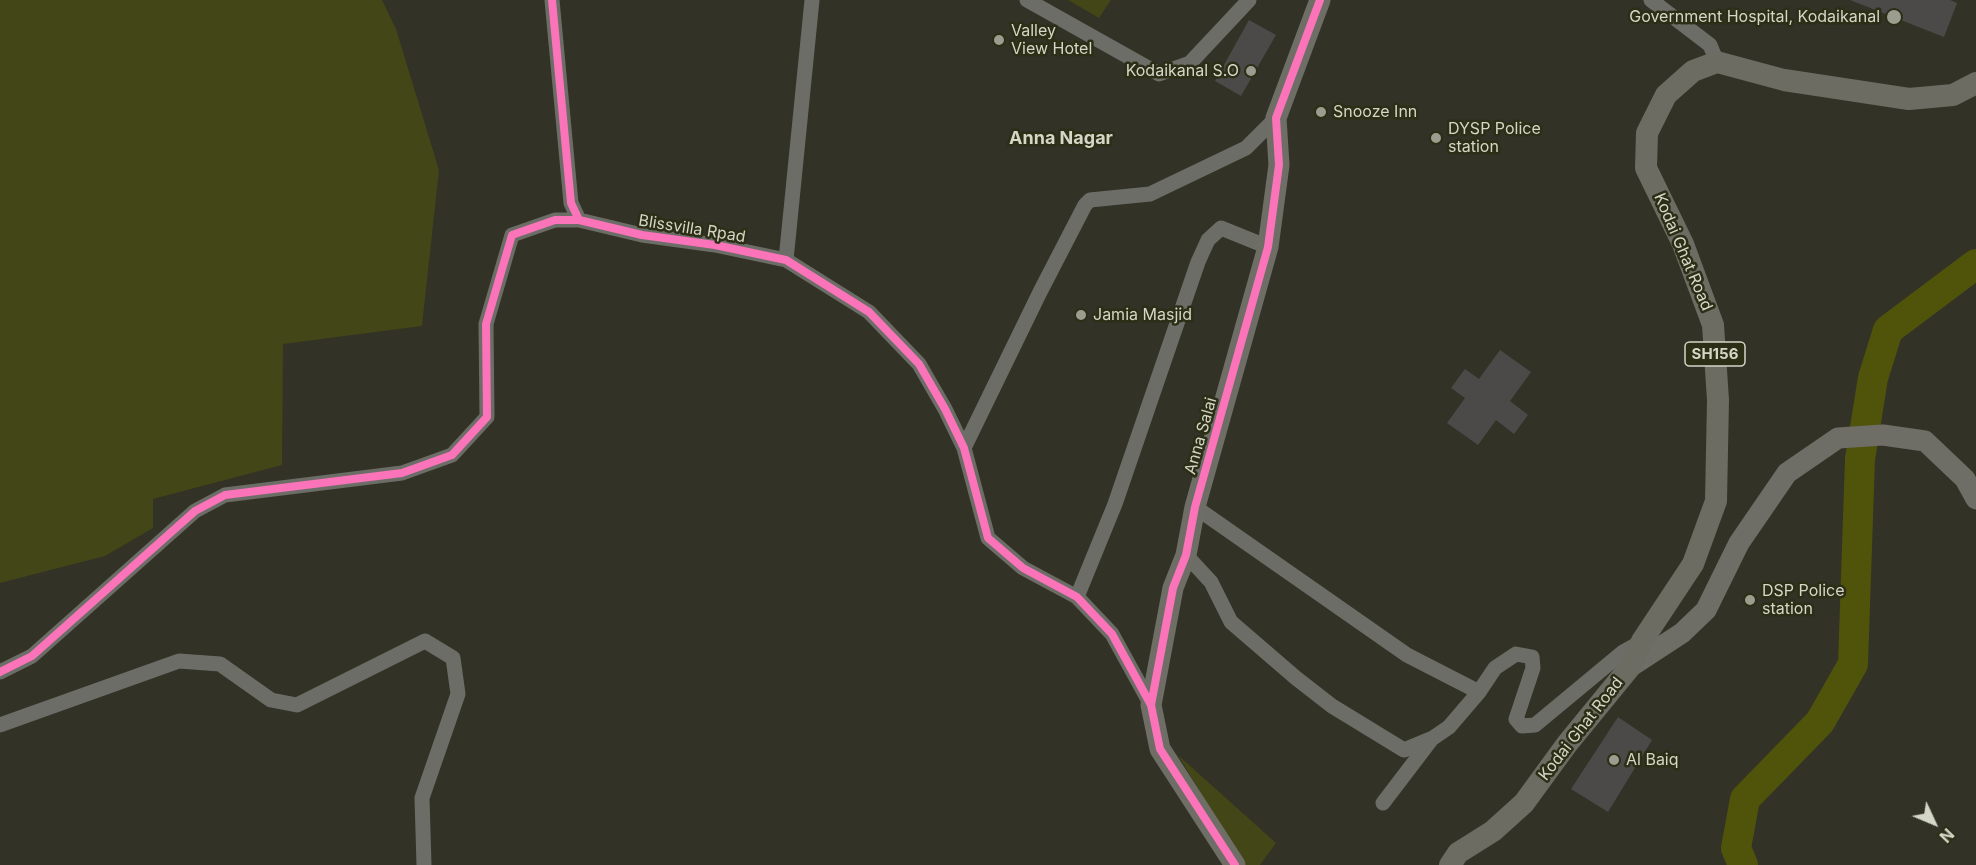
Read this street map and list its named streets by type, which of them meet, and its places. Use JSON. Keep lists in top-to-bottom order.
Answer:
{
  "streets": {
    "main road": ["Kodai Ghat Road", "SH156"],
    "street": ["Blissvilla Rpad", "Anna Salai"]
  },
  "crossings": [
    ["Blissvilla Rpad", "Anna Salai"]
  ],
  "districts": ["Anna Nagar"],
  "places": [
    "Government Hospital, Kodaikanal",
    "Valley View Hotel",
    "Kodaikanal S.O",
    "Snooze Inn",
    "DYSP Police station",
    "Jamia Masjid",
    "DSP Police station",
    "Al Baiq"
  ],
  "north": "bottom right"
}
